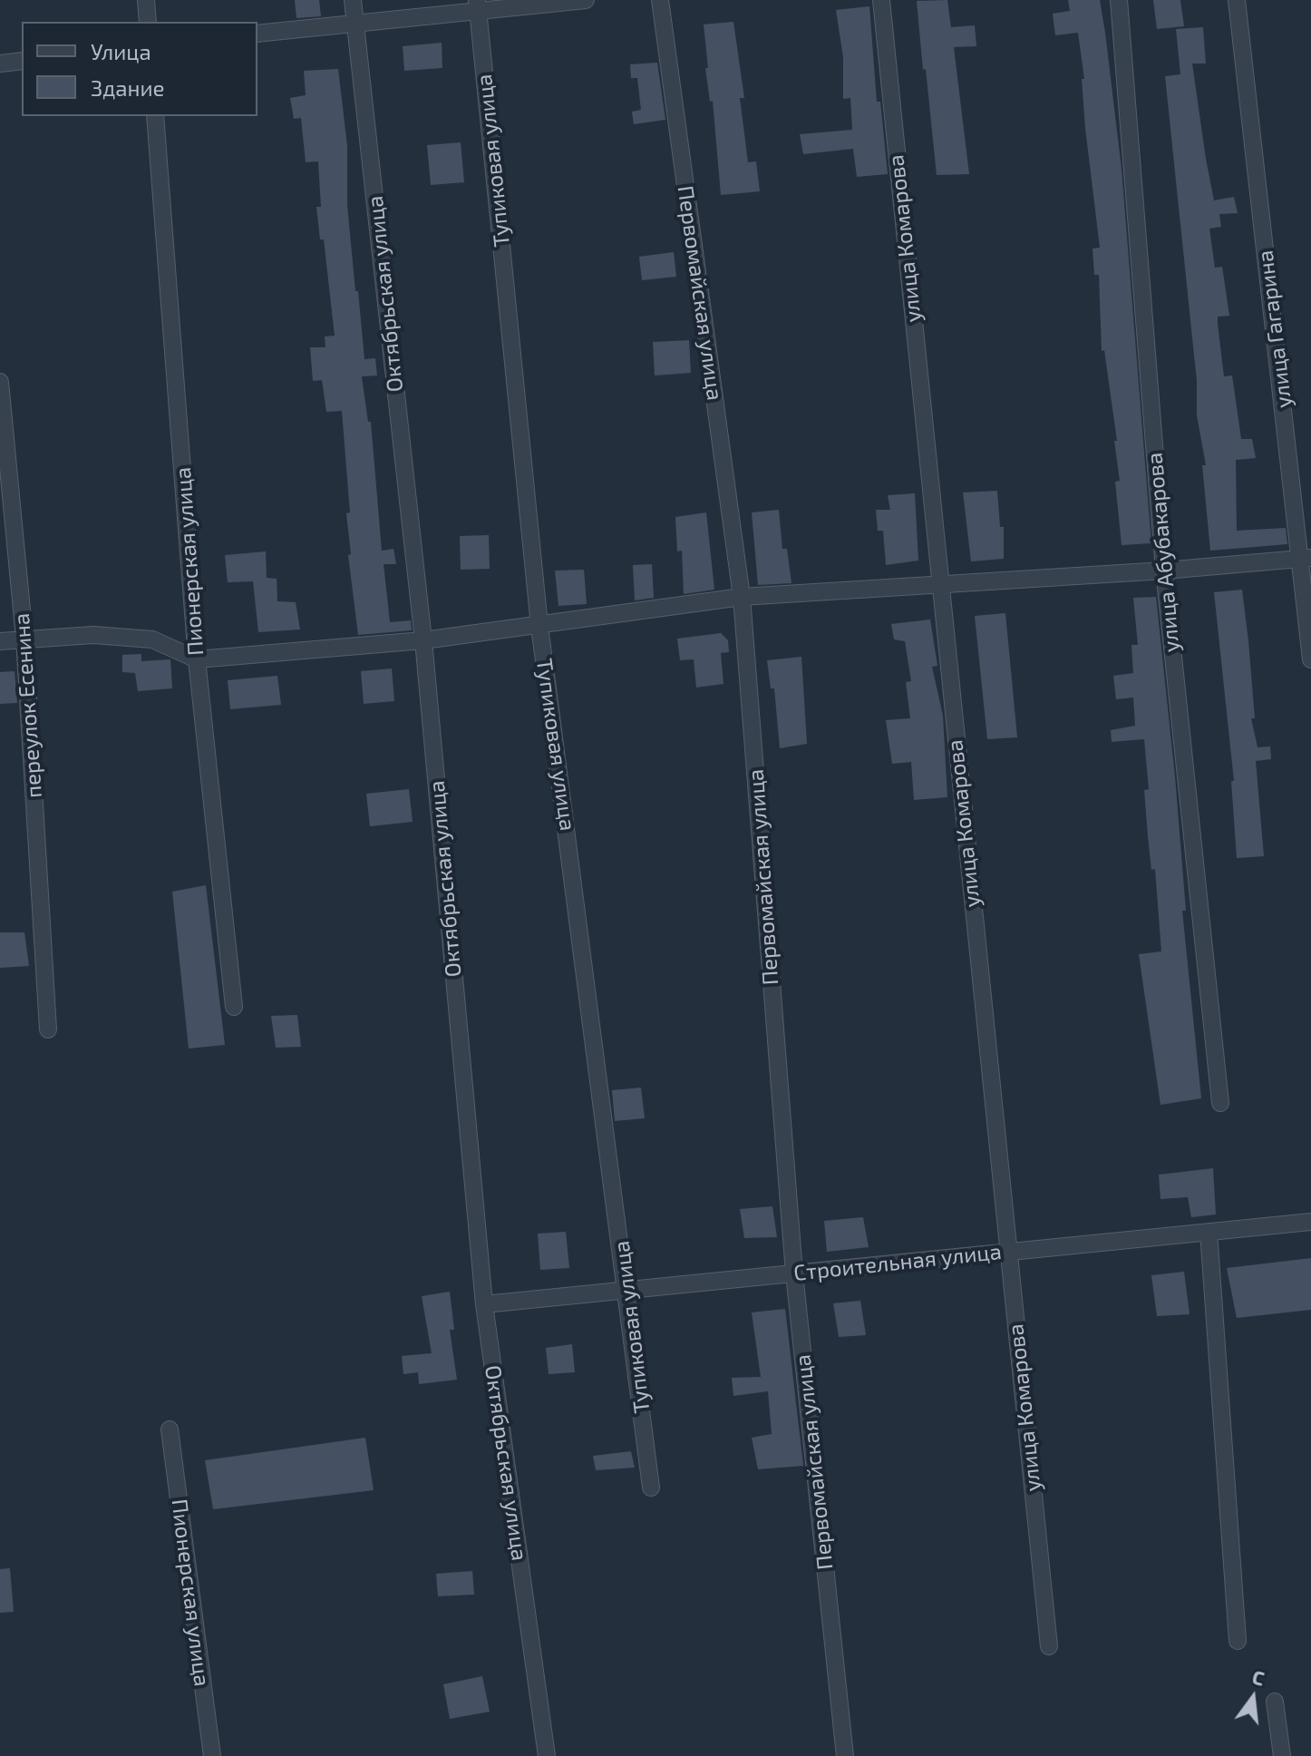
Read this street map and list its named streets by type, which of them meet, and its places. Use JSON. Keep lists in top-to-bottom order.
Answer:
{
  "streets": {
    "street": [
      "Тупиковая улица",
      "улица Комарова",
      "Первомайская улица",
      "Октябрьская улица",
      "улица Гагарина",
      "улица Абубакарова",
      "Пионерская улица",
      "переулок Есенина",
      "Строительная улица"
    ]
  },
  "crossings": [
    ["Тупиковая улица", "Строительная улица"],
    ["улица Комарова", "Строительная улица"],
    ["Первомайская улица", "Строительная улица"],
    ["Октябрьская улица", "Строительная улица"]
  ],
  "legend": ["Улица", "Здание"],
  "north": "top"
}
